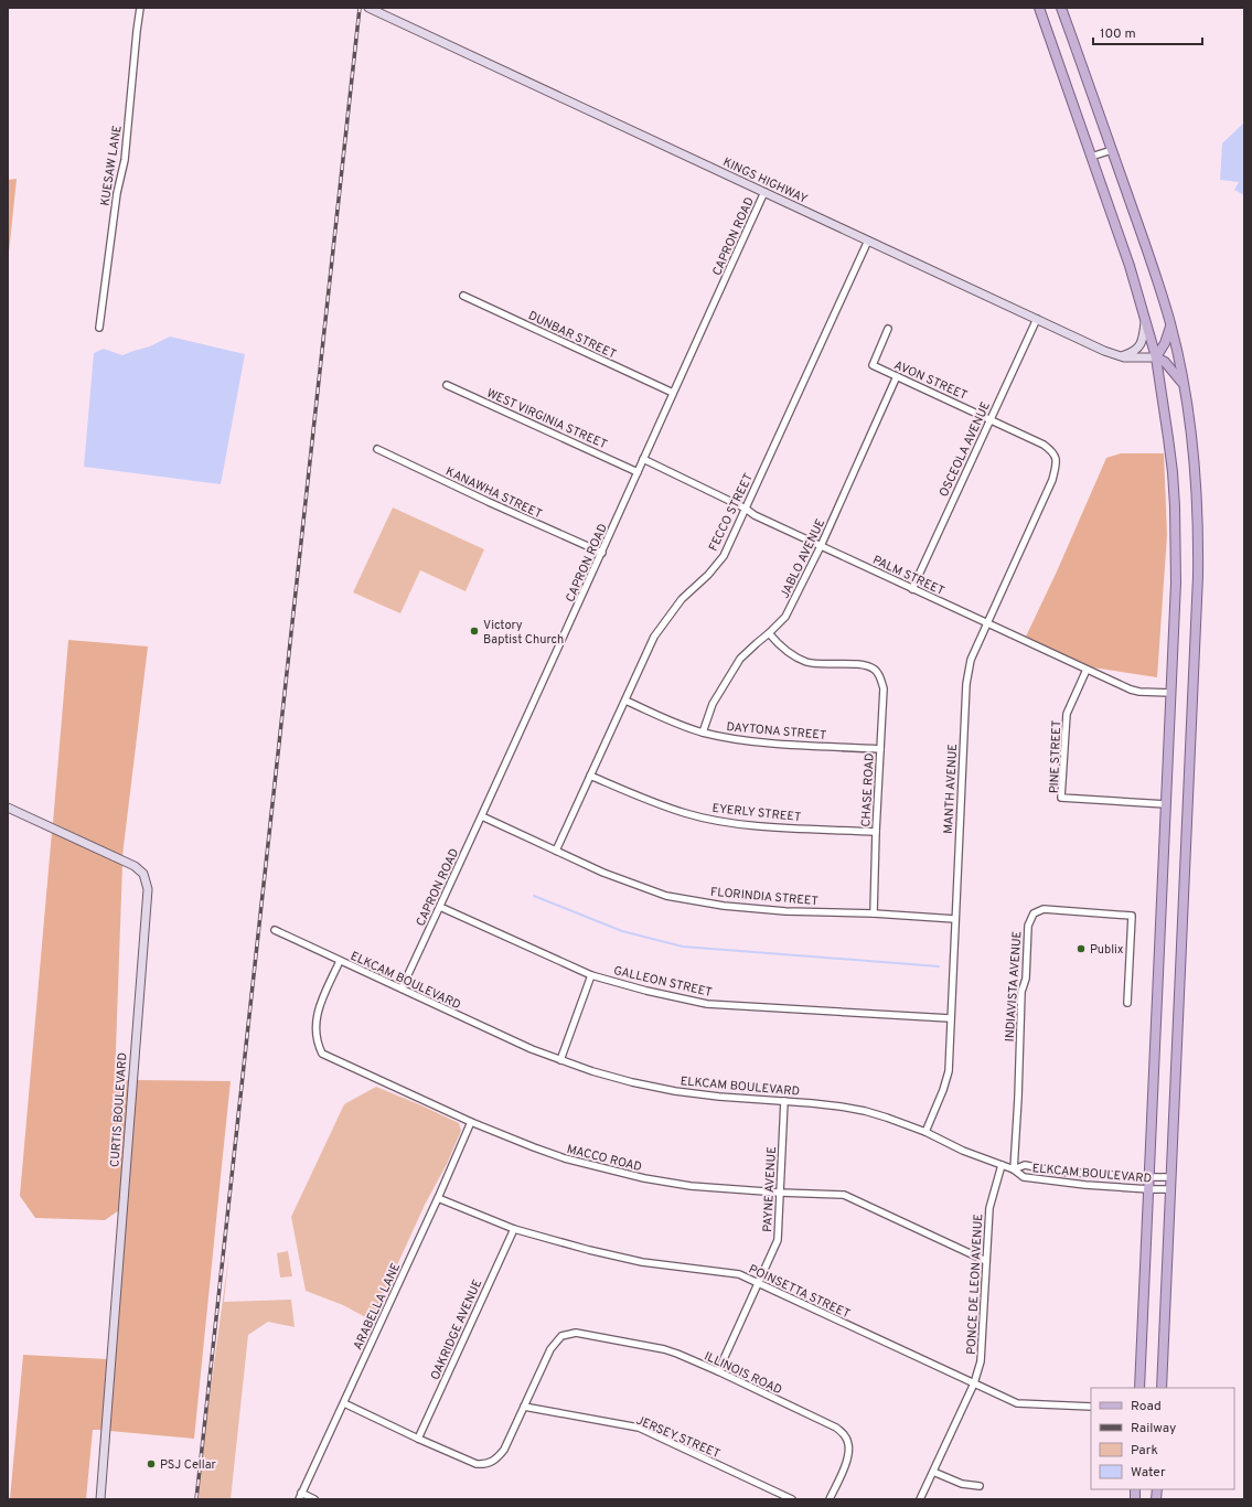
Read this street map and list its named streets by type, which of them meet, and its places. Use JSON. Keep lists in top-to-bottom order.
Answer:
{
  "streets": {
    "street": [
      "KUESAW LANE",
      "KINGS HIGHWAY",
      "CAPRON ROAD",
      "DUNBAR STREET",
      "AVON STREET",
      "WEST VIRGINIA STREET",
      "OSCEOLA AVENUE",
      "KANAWHA STREET",
      "FECCO STREET",
      "JABLO AVENUE",
      "PALM STREET",
      "DAYTONA STREET",
      "PINE STREET",
      "MANTH AVENUE",
      "CHASE ROAD",
      "EYERLY STREET",
      "FLORINDIA STREET",
      "ELKCAM BOULEVARD",
      "GALLEON STREET",
      "INDIAVISTA AVENUE",
      "CURTIS BOULEVARD",
      "MACCO ROAD",
      "PAYNE AVENUE",
      "PONCE DE LEON AVENUE",
      "POINSETTA STREET",
      "ARABELLA LANE",
      "OAKRIDGE AVENUE",
      "ILLINOIS ROAD",
      "JERSEY STREET"
    ]
  },
  "crossings": [
    ["KINGS HIGHWAY", "CAPRON ROAD"],
    ["KINGS HIGHWAY", "OSCEOLA AVENUE"],
    ["KINGS HIGHWAY", "FECCO STREET"],
    ["CAPRON ROAD", "DUNBAR STREET"],
    ["CAPRON ROAD", "WEST VIRGINIA STREET"],
    ["CAPRON ROAD", "KANAWHA STREET"],
    ["CAPRON ROAD", "PALM STREET"],
    ["CAPRON ROAD", "FLORINDIA STREET"],
    ["CAPRON ROAD", "ELKCAM BOULEVARD"],
    ["CAPRON ROAD", "GALLEON STREET"],
    ["AVON STREET", "OSCEOLA AVENUE"],
    ["AVON STREET", "JABLO AVENUE"],
    ["AVON STREET", "MANTH AVENUE"],
    ["OSCEOLA AVENUE", "PALM STREET"],
    ["FECCO STREET", "PALM STREET"],
    ["FECCO STREET", "DAYTONA STREET"],
    ["FECCO STREET", "EYERLY STREET"],
    ["FECCO STREET", "FLORINDIA STREET"],
    ["JABLO AVENUE", "PALM STREET"],
    ["JABLO AVENUE", "DAYTONA STREET"],
    ["JABLO AVENUE", "CHASE ROAD"],
    ["PALM STREET", "PINE STREET"],
    ["PALM STREET", "MANTH AVENUE"],
    ["DAYTONA STREET", "CHASE ROAD"],
    ["MANTH AVENUE", "FLORINDIA STREET"],
    ["MANTH AVENUE", "ELKCAM BOULEVARD"],
    ["MANTH AVENUE", "GALLEON STREET"],
    ["CHASE ROAD", "EYERLY STREET"],
    ["CHASE ROAD", "FLORINDIA STREET"],
    ["ELKCAM BOULEVARD", "INDIAVISTA AVENUE"],
    ["ELKCAM BOULEVARD", "MACCO ROAD"],
    ["ELKCAM BOULEVARD", "PAYNE AVENUE"],
    ["ELKCAM BOULEVARD", "PONCE DE LEON AVENUE"],
    ["MACCO ROAD", "PAYNE AVENUE"],
    ["MACCO ROAD", "PONCE DE LEON AVENUE"],
    ["MACCO ROAD", "ARABELLA LANE"],
    ["PAYNE AVENUE", "POINSETTA STREET"],
    ["PAYNE AVENUE", "ILLINOIS ROAD"],
    ["PONCE DE LEON AVENUE", "POINSETTA STREET"],
    ["POINSETTA STREET", "ARABELLA LANE"],
    ["POINSETTA STREET", "OAKRIDGE AVENUE"],
    ["ILLINOIS ROAD", "JERSEY STREET"]
  ],
  "places": ["Victory Baptist Church", "Publix", "PSJ Cellar"],
  "legend": [
    "Road",
    "Railway",
    "Park",
    "Water"
  ],
  "scale_bar": "100 m"
}
